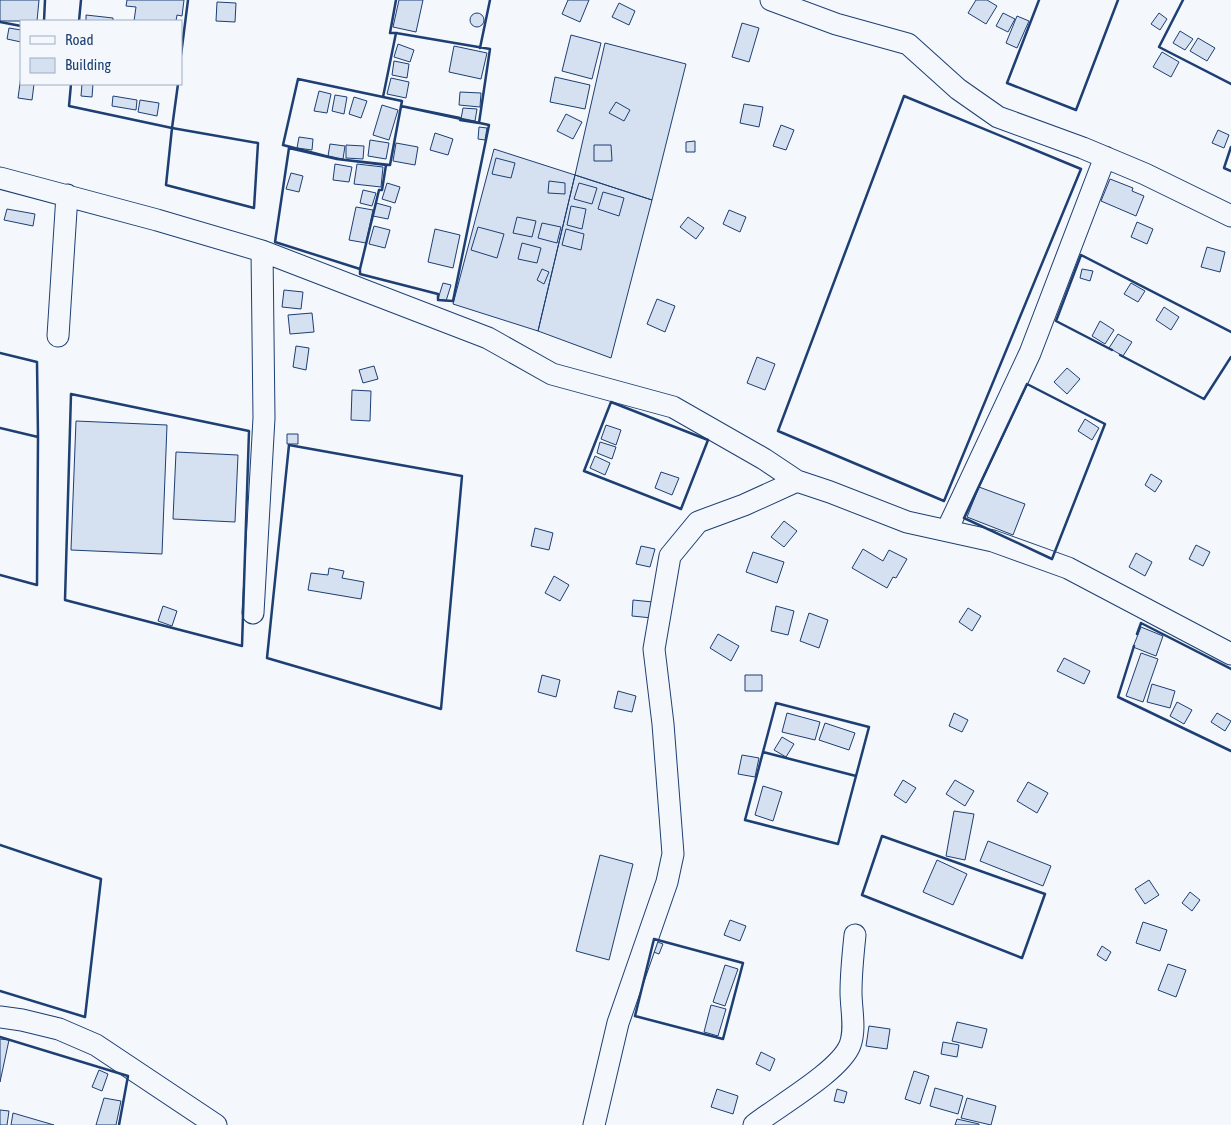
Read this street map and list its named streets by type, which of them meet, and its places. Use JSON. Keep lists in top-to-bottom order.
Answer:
{
  "legend": ["Road", "Building"]
}
